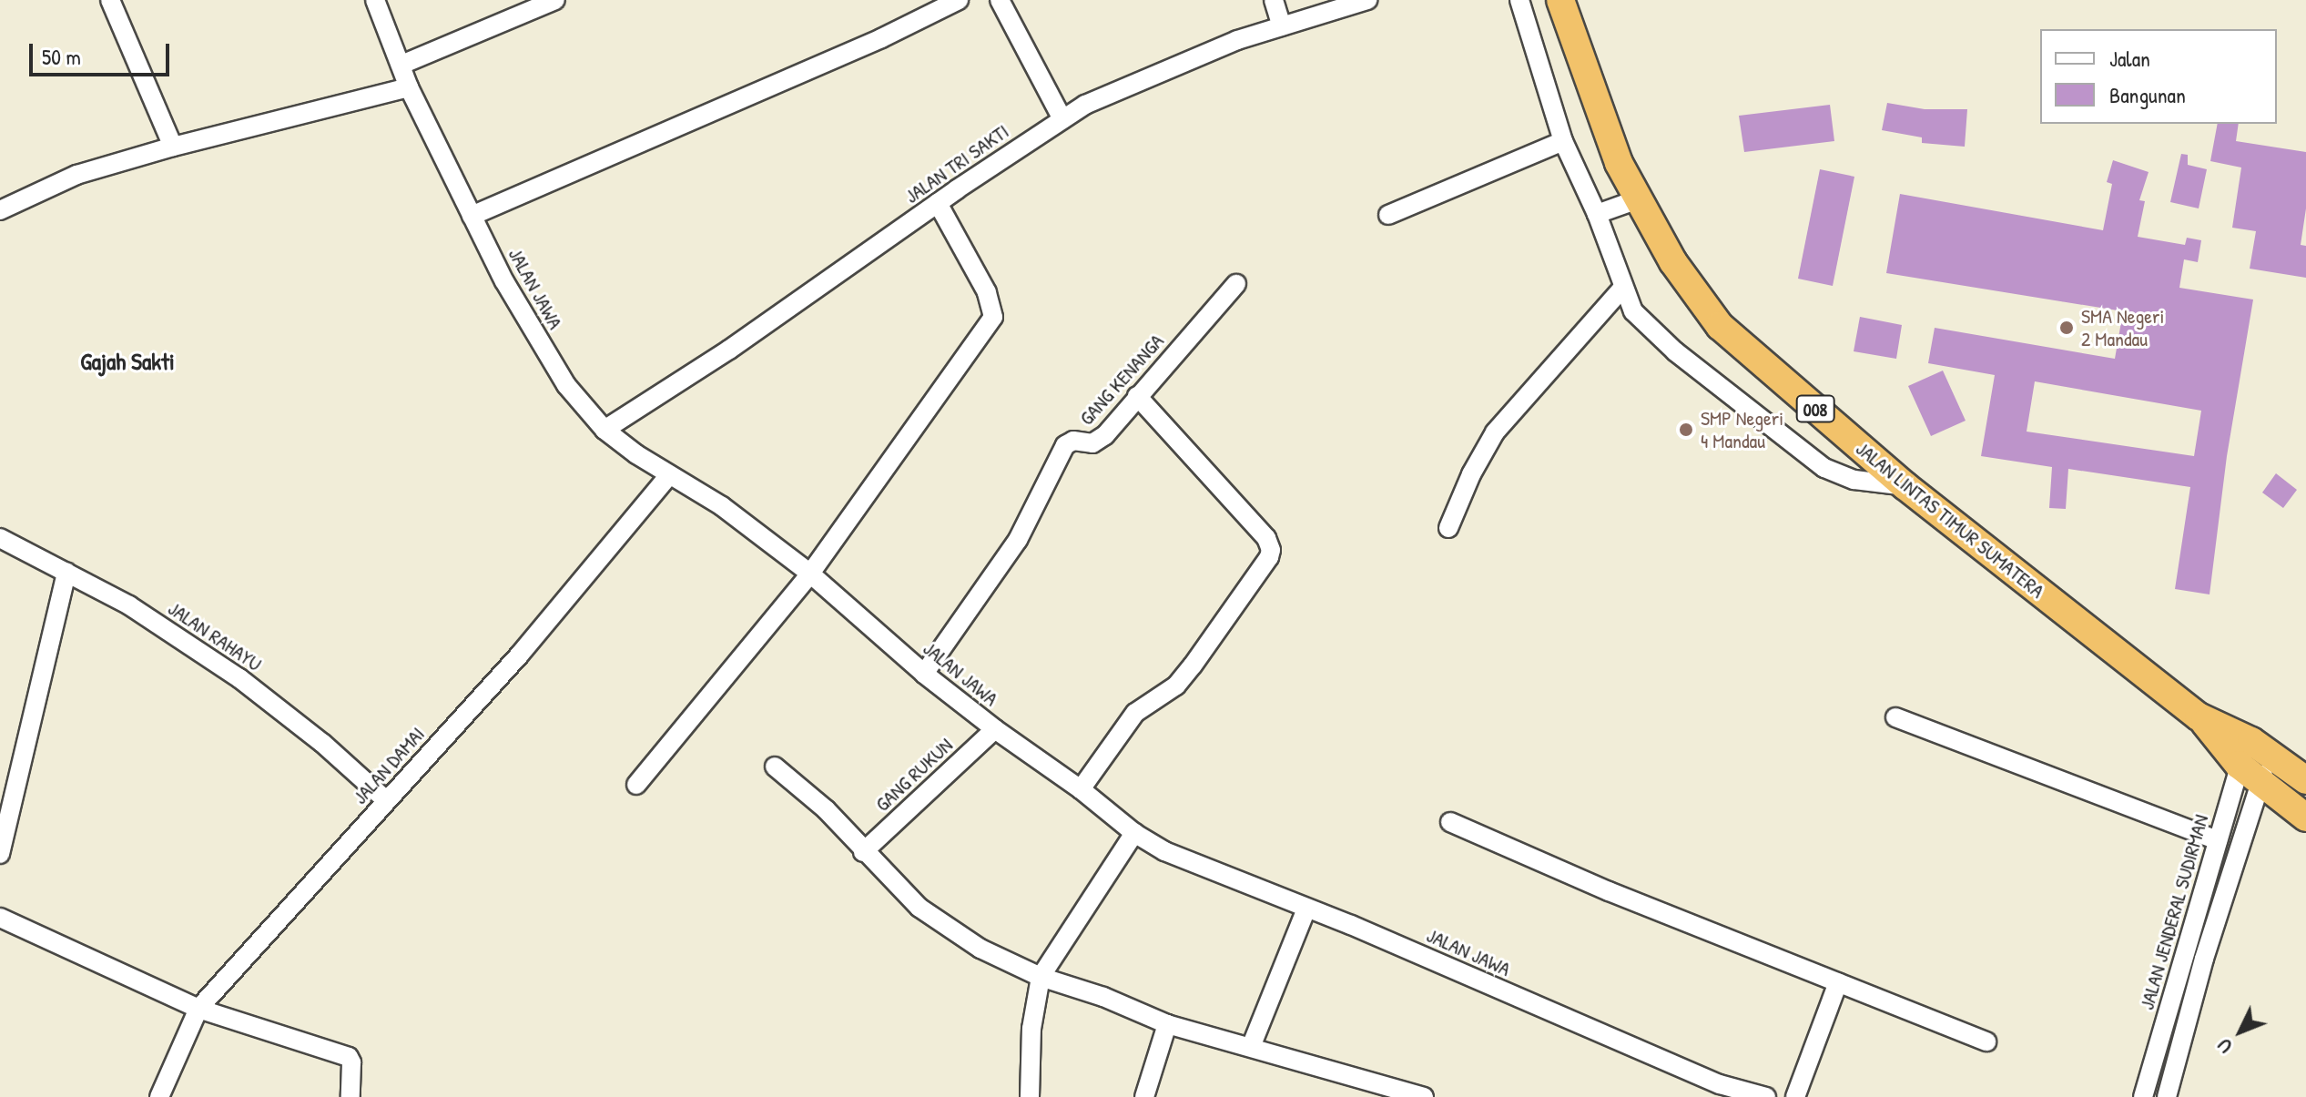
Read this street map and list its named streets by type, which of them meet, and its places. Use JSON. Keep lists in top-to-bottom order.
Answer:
{
  "streets": {
    "highway": ["008", "JALAN LINTAS TIMUR SUMATERA"],
    "street": [
      "JALAN TRI SAKTI",
      "JALAN JAWA",
      "GANG KENANGA",
      "JALAN RAHAYU",
      "JALAN DAMAI",
      "GANG RUKUN",
      "JALAN JENDERAL SUDIRMAN"
    ]
  },
  "crossings": [
    ["JALAN TRI SAKTI", "JALAN JAWA"],
    ["JALAN JAWA", "GANG KENANGA"],
    ["JALAN JAWA", "JALAN DAMAI"],
    ["JALAN JAWA", "GANG RUKUN"],
    ["008", "JALAN LINTAS TIMUR SUMATERA"],
    ["008", "JALAN JENDERAL SUDIRMAN"],
    ["JALAN RAHAYU", "JALAN DAMAI"]
  ],
  "districts": ["Gajah Sakti"],
  "places": ["SMA Negeri 2 Mandau", "SMP Negeri 4 Mandau"],
  "legend": ["Jalan", "Bangunan"],
  "scale_bar": "50 m",
  "north": "bottom left"
}
